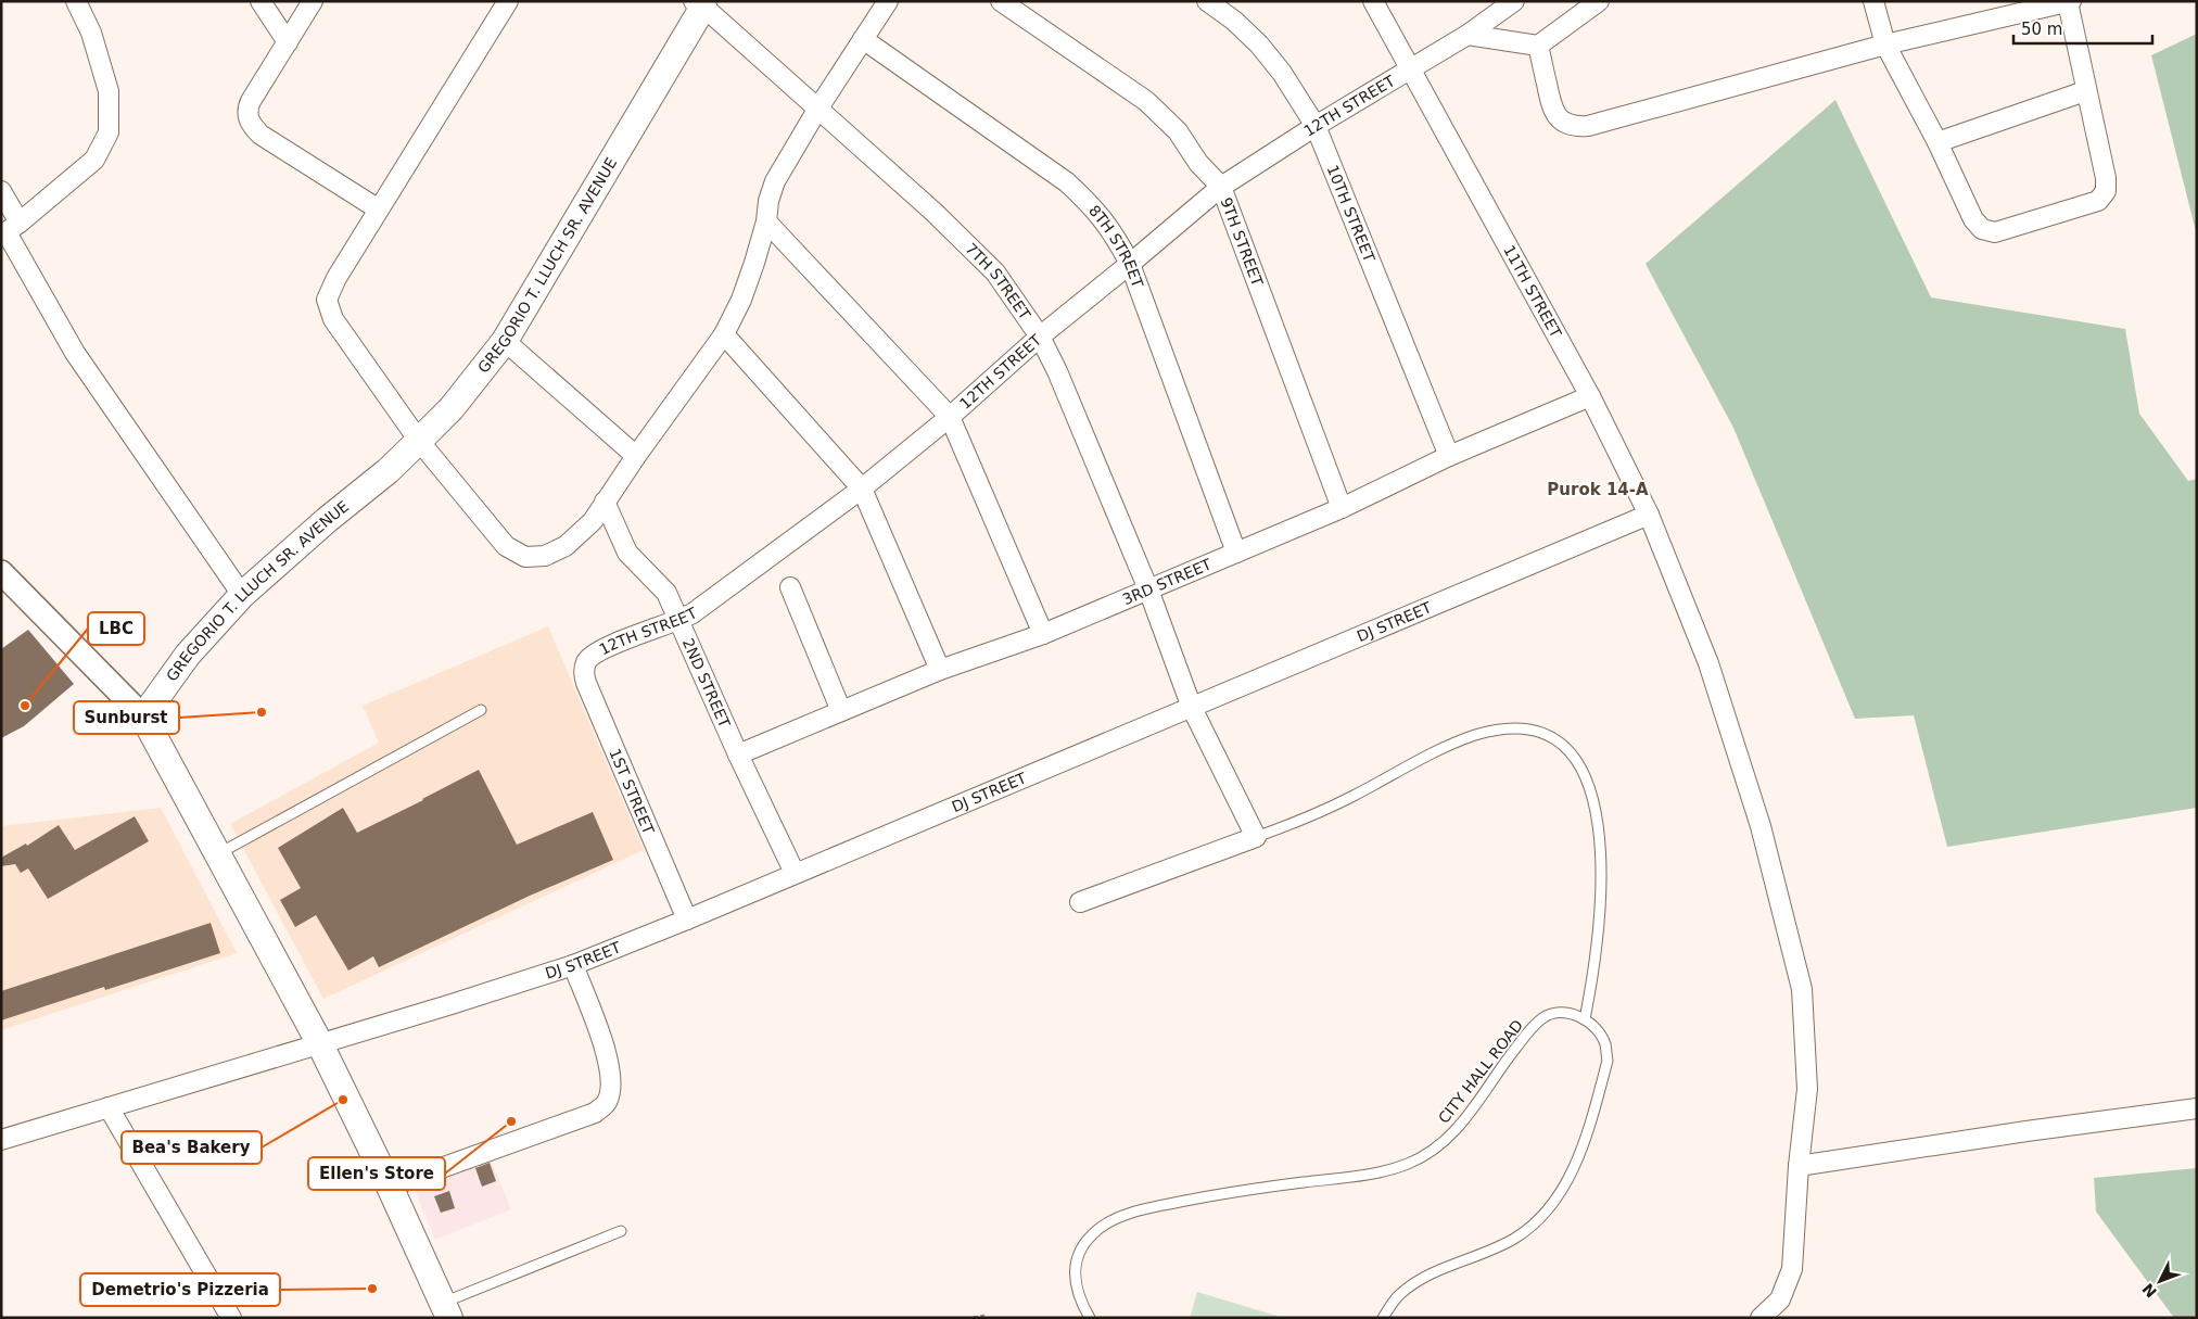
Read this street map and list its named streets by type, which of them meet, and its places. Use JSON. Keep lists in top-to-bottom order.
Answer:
{
  "streets": {
    "main road": ["GREGORIO T. LLUCH SR. AVENUE"],
    "street": [
      "12TH STREET",
      "10TH STREET",
      "9TH STREET",
      "8TH STREET",
      "7TH STREET",
      "11TH STREET",
      "3RD STREET",
      "DJ STREET",
      "2ND STREET",
      "1ST STREET"
    ],
    "lane": ["CITY HALL ROAD"]
  },
  "crossings": [
    ["12TH STREET", "10TH STREET"],
    ["12TH STREET", "9TH STREET"],
    ["12TH STREET", "8TH STREET"],
    ["12TH STREET", "7TH STREET"],
    ["12TH STREET", "11TH STREET"],
    ["12TH STREET", "2ND STREET"],
    ["12TH STREET", "1ST STREET"],
    ["10TH STREET", "3RD STREET"],
    ["9TH STREET", "3RD STREET"],
    ["8TH STREET", "3RD STREET"],
    ["GREGORIO T. LLUCH SR. AVENUE", "7TH STREET"],
    ["7TH STREET", "3RD STREET"],
    ["7TH STREET", "DJ STREET"],
    ["11TH STREET", "3RD STREET"],
    ["11TH STREET", "DJ STREET"],
    ["3RD STREET", "2ND STREET"],
    ["DJ STREET", "2ND STREET"],
    ["DJ STREET", "1ST STREET"]
  ],
  "districts": ["Purok 14-A"],
  "places": [
    "LBC",
    "Sunburst",
    "Bea's Bakery",
    "Ellen's Store",
    "Demetrio's Pizzeria"
  ],
  "scale_bar": "50 m",
  "north": "bottom left"
}
